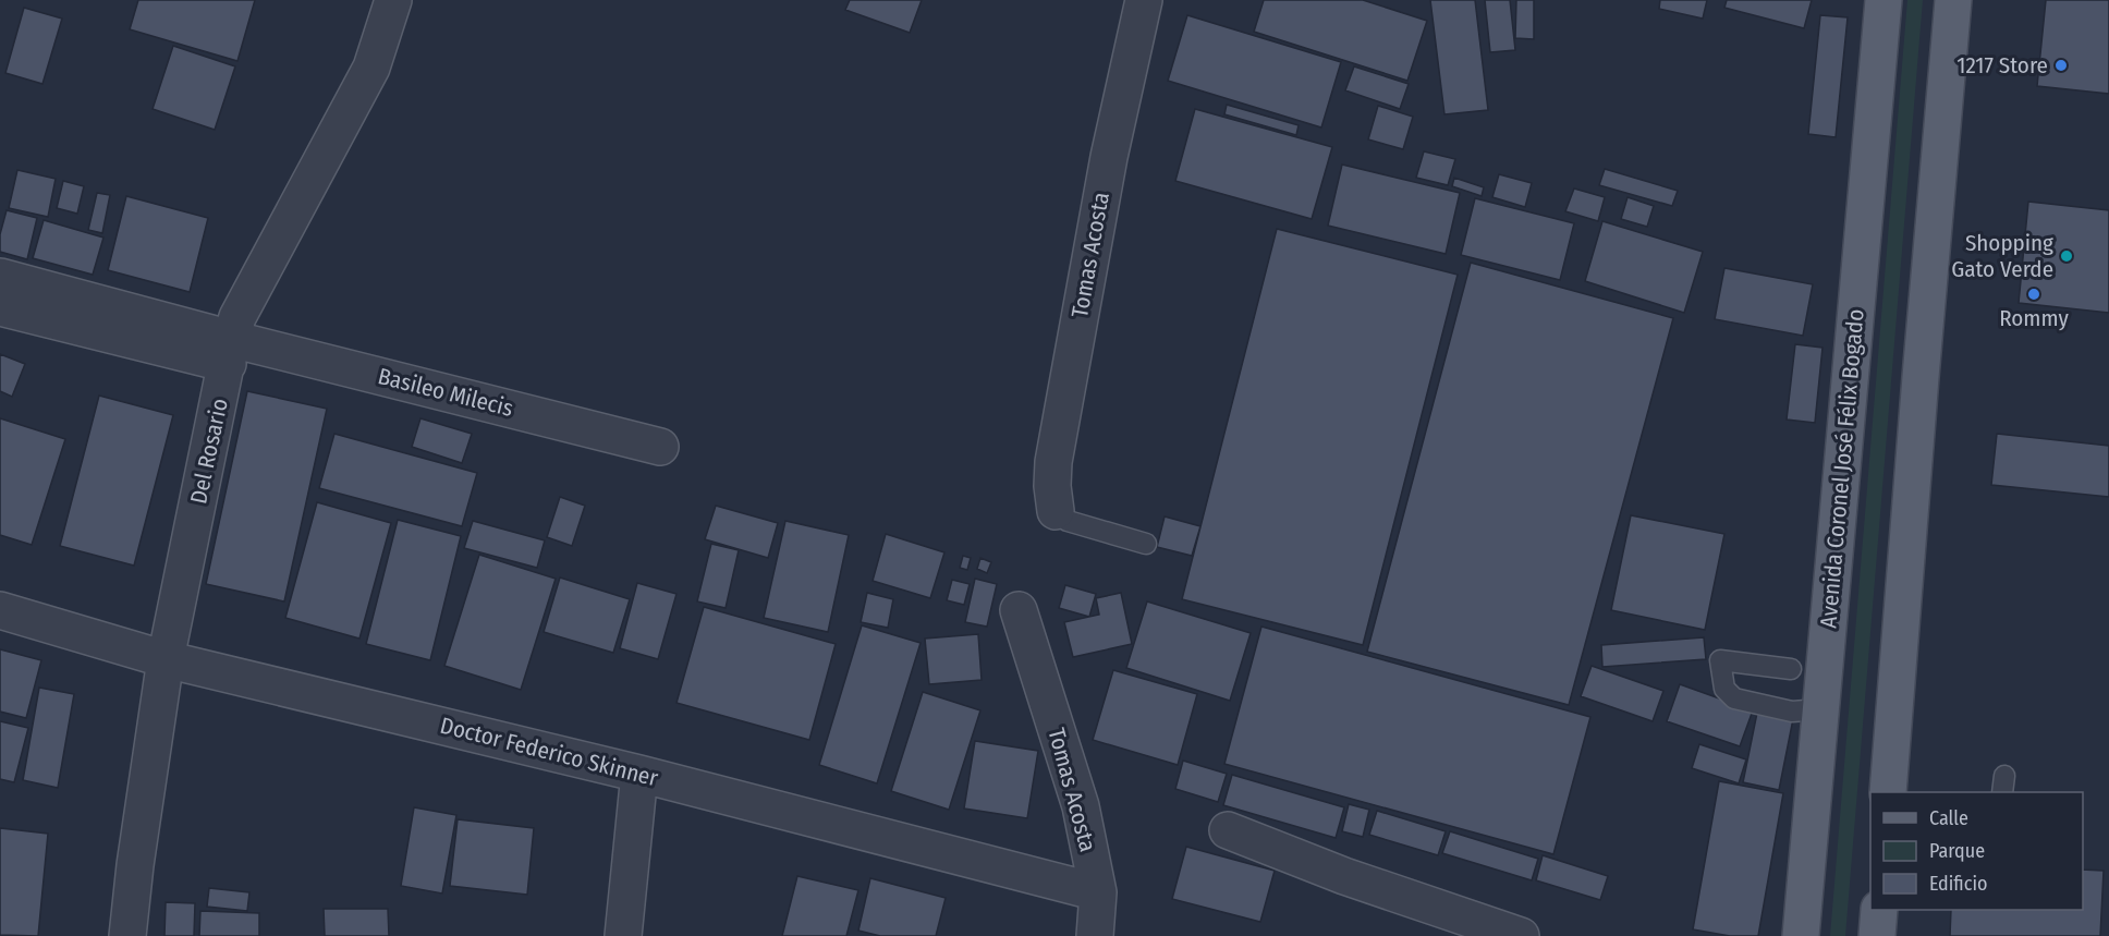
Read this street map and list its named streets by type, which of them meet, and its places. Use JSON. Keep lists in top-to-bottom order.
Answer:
{
  "streets": {
    "main road": ["Avenida Coronel José Félix Bogado"],
    "street": [
      "Tomas Acosta",
      "Basileo Milecis",
      "Del Rosario",
      "Doctor Federico Skinner"
    ]
  },
  "crossings": [
    ["Tomas Acosta", "Doctor Federico Skinner"],
    ["Basileo Milecis", "Del Rosario"],
    ["Del Rosario", "Doctor Federico Skinner"]
  ],
  "places": ["1217 Store", "Shopping Gato Verde", "Rommy"],
  "legend": ["Calle", "Parque", "Edificio"]
}
